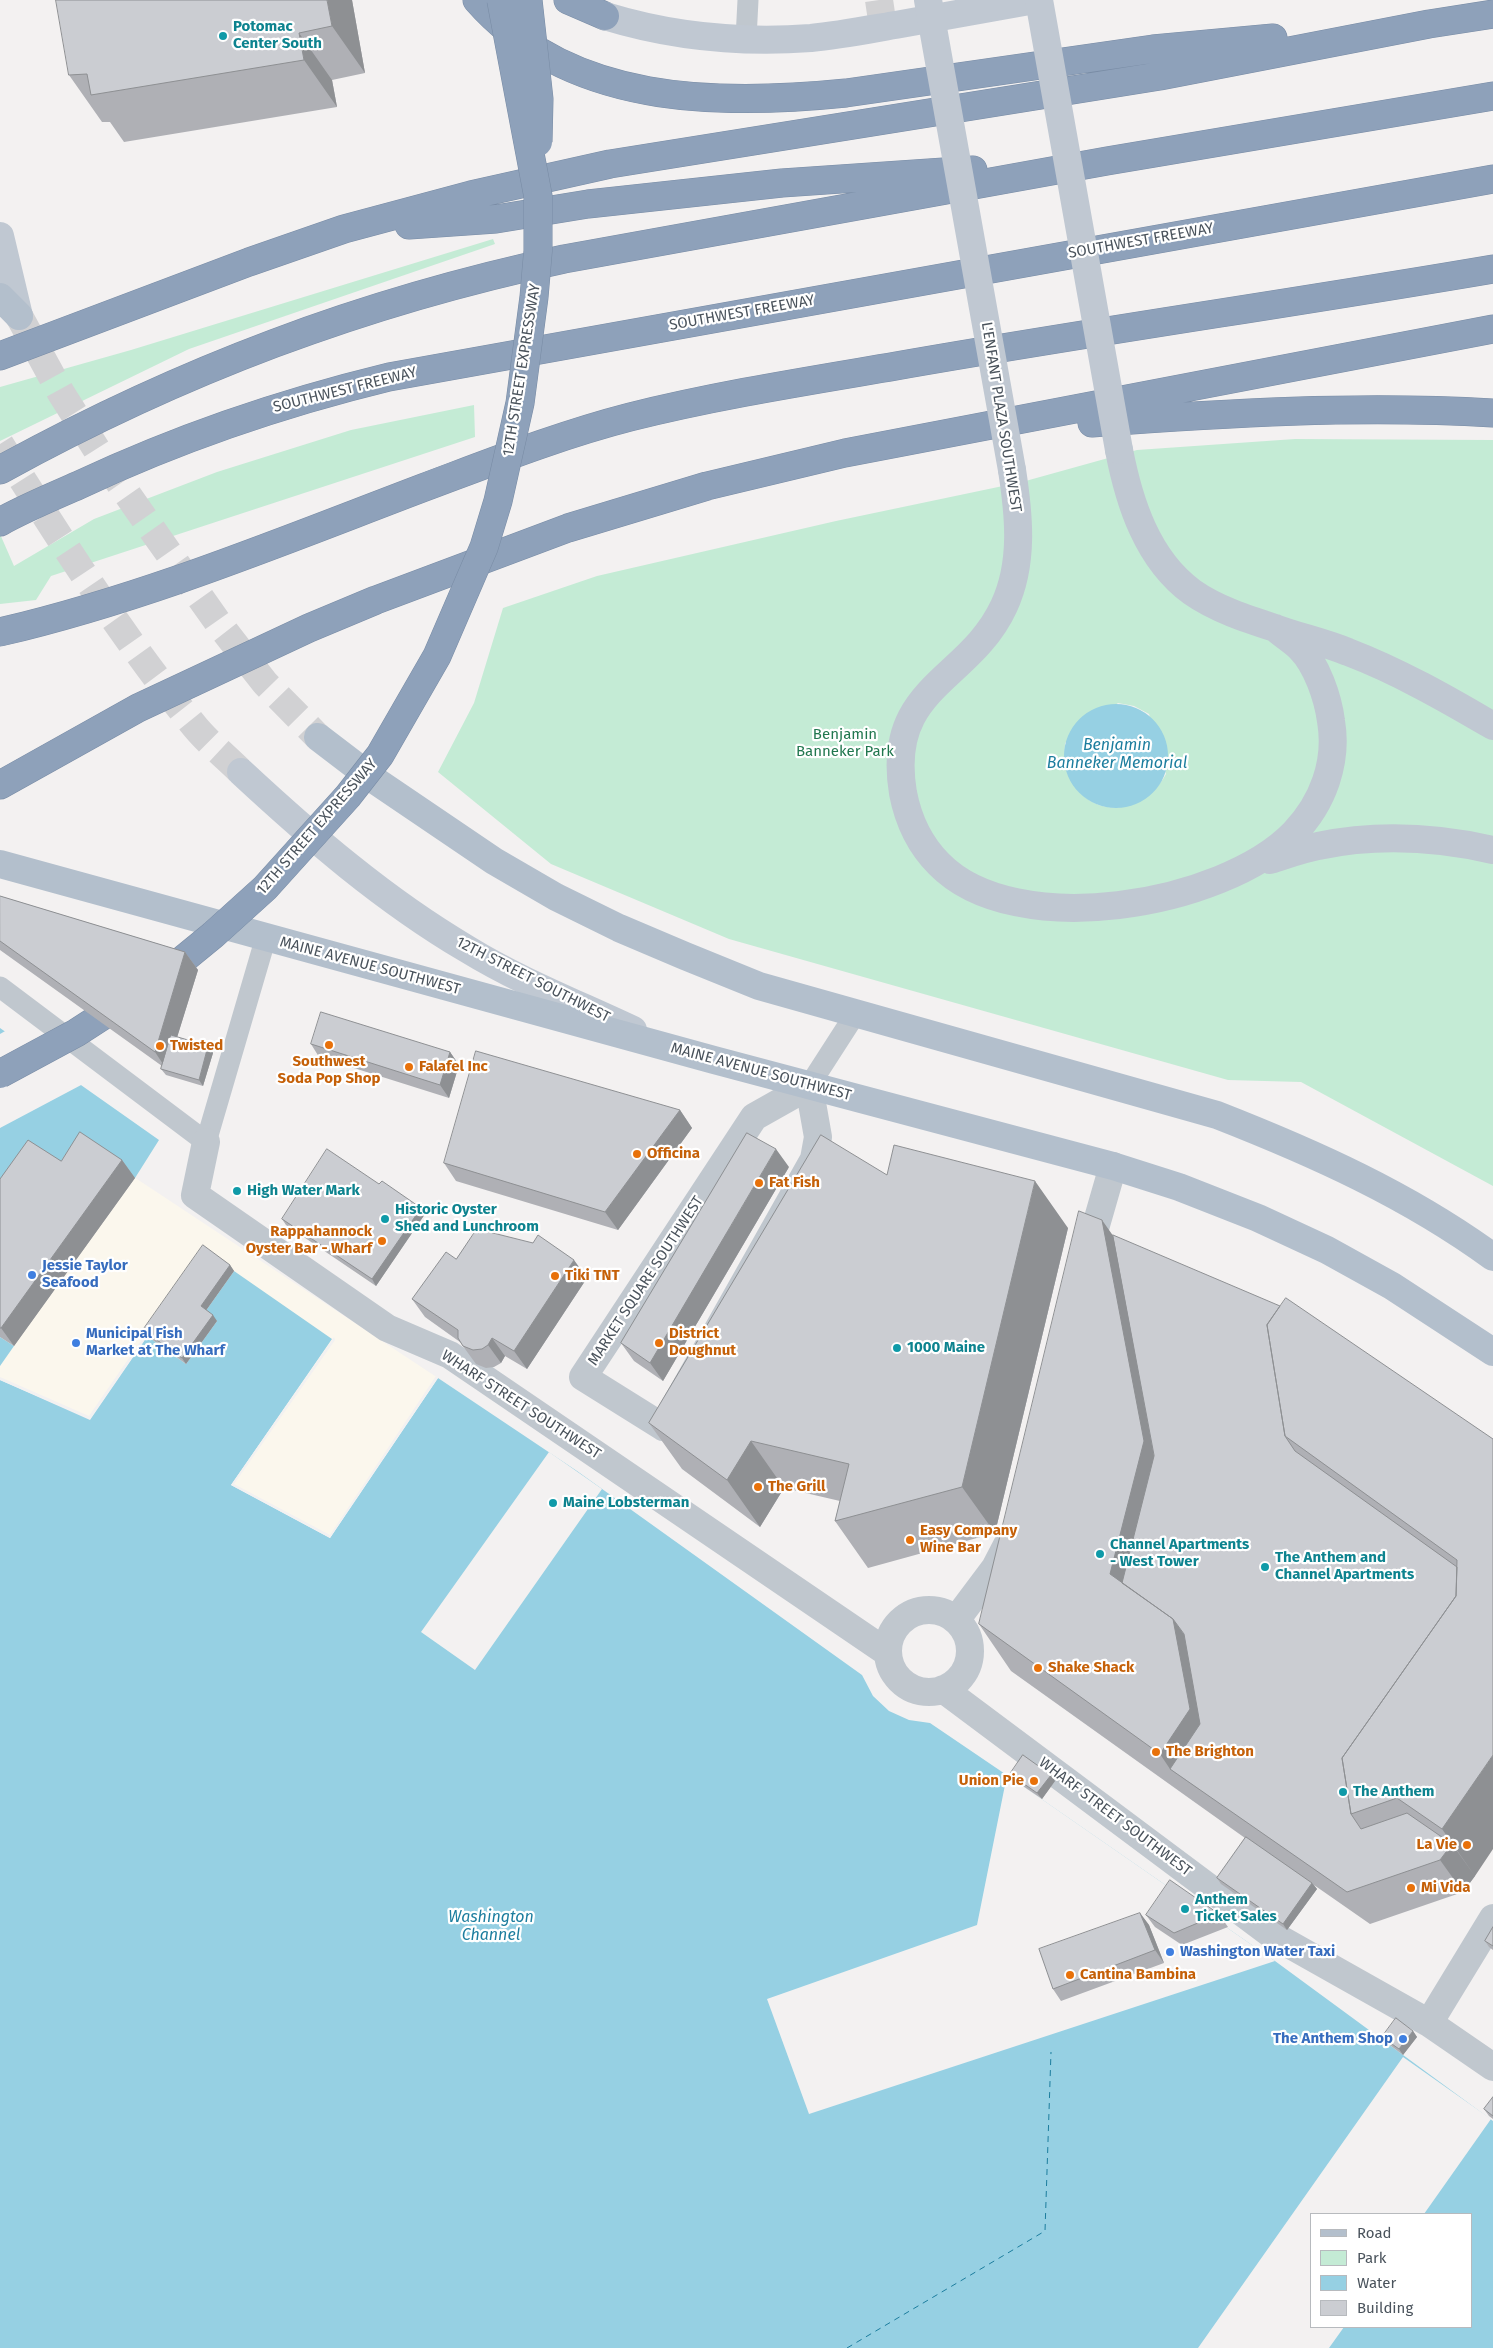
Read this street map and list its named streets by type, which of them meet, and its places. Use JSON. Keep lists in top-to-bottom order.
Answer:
{
  "streets": {
    "highway": ["SOUTHWEST FREEWAY", "12TH STREET EXPRESSWAY"],
    "main road": ["MAINE AVENUE SOUTHWEST"],
    "street": [
      "L'ENFANT PLAZA SOUTHWEST",
      "12TH STREET SOUTHWEST",
      "MARKET SQUARE SOUTHWEST",
      "WHARF STREET SOUTHWEST"
    ]
  },
  "crossings": [
    ["MAINE AVENUE SOUTHWEST", "12TH STREET SOUTHWEST"],
    ["MAINE AVENUE SOUTHWEST", "MARKET SQUARE SOUTHWEST"]
  ],
  "water": ["Benjamin Banneker Memorial", "Washington Channel"],
  "parks": ["Benjamin Banneker Park"],
  "places": [
    "Potomac Center South",
    "Southwest Soda Pop Shop",
    "Twisted",
    "Falafel Inc",
    "Officina",
    "Fat Fish",
    "High Water Mark",
    "Historic Oyster Shed and Lunchroom",
    "Rappahannock Oyster Bar - Wharf",
    "Jessie Taylor Seafood",
    "Tiki TNT",
    "Municipal Fish Market at The Wharf",
    "District Doughnut",
    "1000 Maine",
    "The Grill",
    "Maine Lobsterman",
    "Easy Company Wine Bar",
    "Channel Apartments - West Tower",
    "The Anthem and Channel Apartments",
    "Shake Shack",
    "The Brighton",
    "Union Pie",
    "The Anthem",
    "La Vie",
    "Mi Vida",
    "Anthem Ticket Sales",
    "Washington Water Taxi",
    "Cantina Bambina",
    "The Anthem Shop"
  ],
  "legend": [
    "Road",
    "Park",
    "Water",
    "Building"
  ]
}
